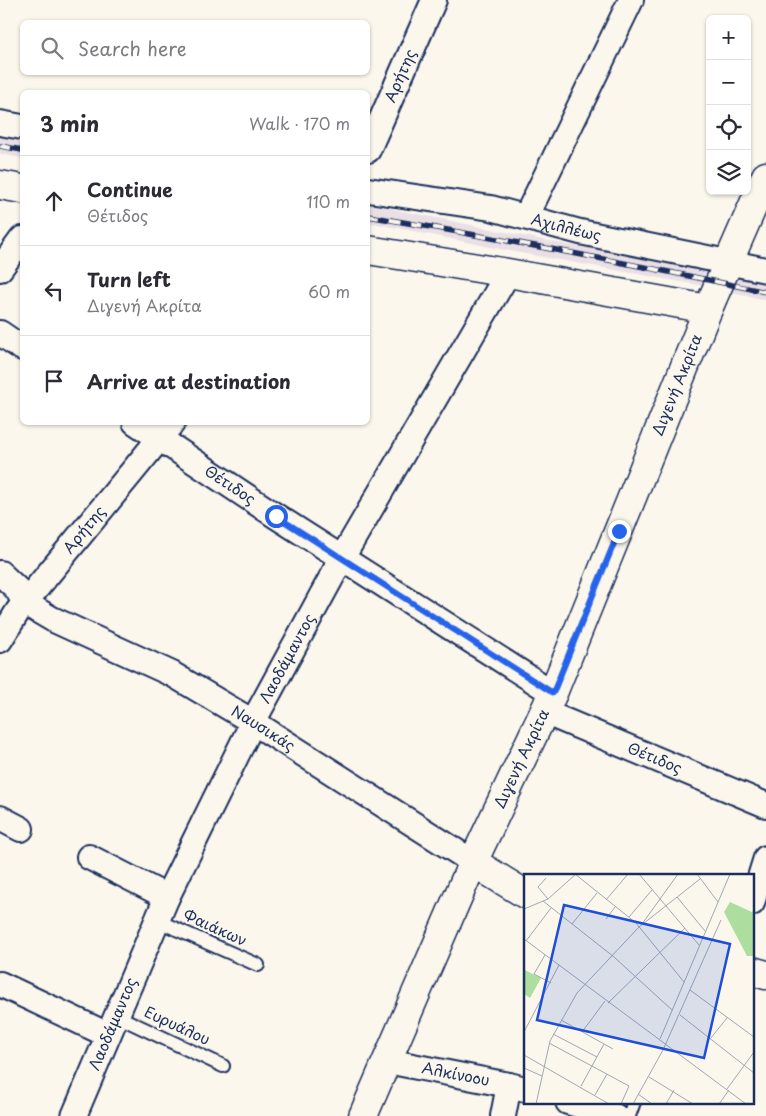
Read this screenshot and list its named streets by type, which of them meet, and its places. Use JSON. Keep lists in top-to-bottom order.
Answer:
{
  "streets": {
    "street": [
      "Αρήτης",
      "Αχιλλέως",
      "Διγενή Ακρίτα",
      "Θέτιδος",
      "Λαοδάμαντος",
      "Ναυσικάς",
      "Αλκίνοου"
    ],
    "lane": ["Φαιάκων", "Ευρυάλου"]
  },
  "crossings": [
    ["Αρήτης", "Θέτιδος"],
    ["Αρήτης", "Ναυσικάς"],
    ["Αχιλλέως", "Διγενή Ακρίτα"],
    ["Διγενή Ακρίτα", "Θέτιδος"],
    ["Διγενή Ακρίτα", "Ναυσικάς"],
    ["Διγενή Ακρίτα", "Αλκίνοου"],
    ["Θέτιδος", "Λαοδάμαντος"],
    ["Λαοδάμαντος", "Ναυσικάς"],
    ["Λαοδάμαντος", "Φαιάκων"],
    ["Λαοδάμαντος", "Ευρυάλου"]
  ],
  "page": {
    "map_buttons": ["+", "−"],
    "search": "Search here",
    "heading": ["3 min", "Walk · 170 m"],
    "list": [
      ["Continue", "Θέτιδος", "110 m"],
      ["Turn left", "Διγενή Ακρίτα", "60 m"],
      "Arrive at destination"
    ]
  }
}
